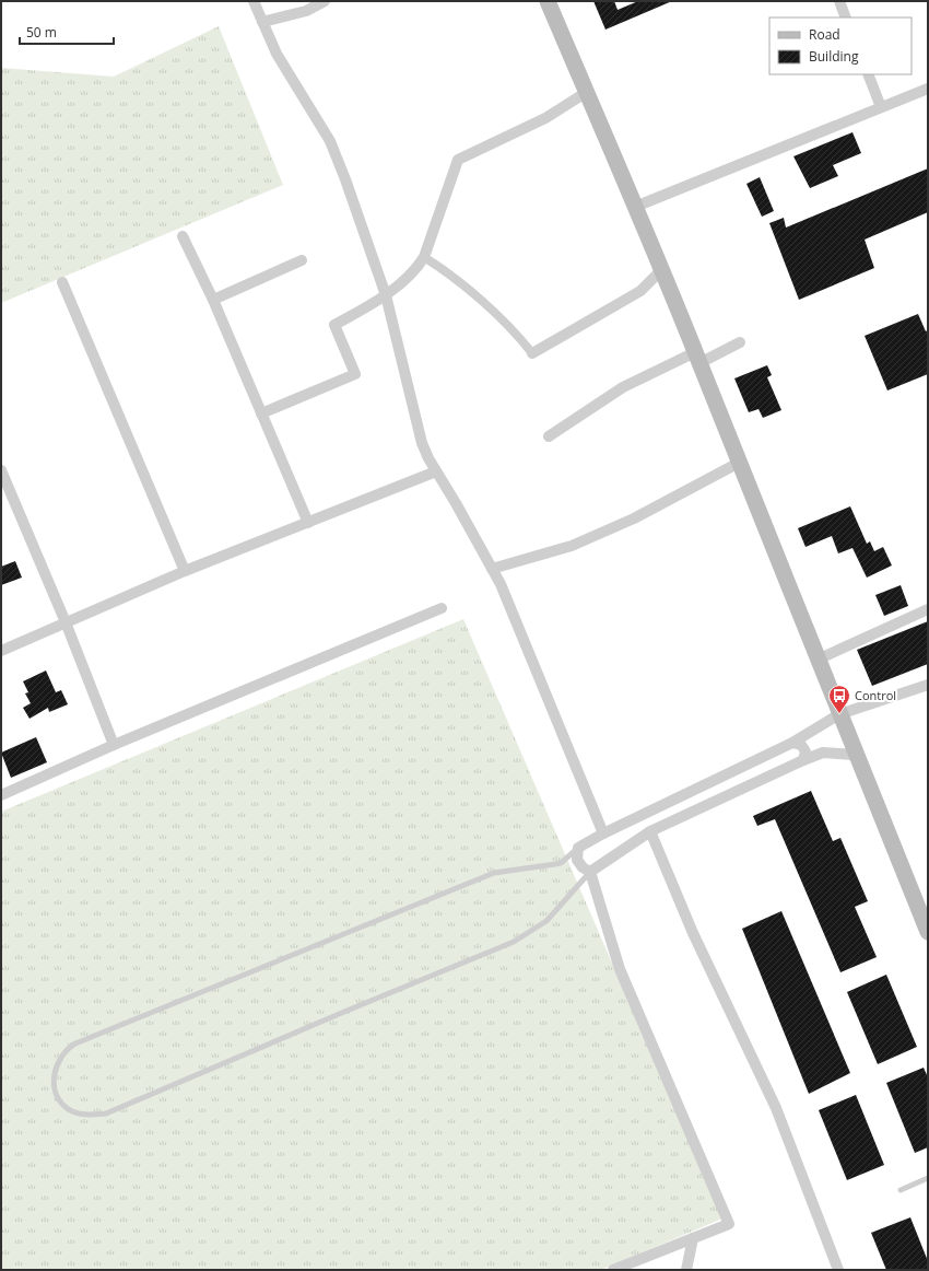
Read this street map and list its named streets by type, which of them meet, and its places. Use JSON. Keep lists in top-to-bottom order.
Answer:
{
  "places": {
    "bus stop": ["Control"]
  },
  "legend": ["Road", "Building"],
  "scale_bar": "50 m"
}
